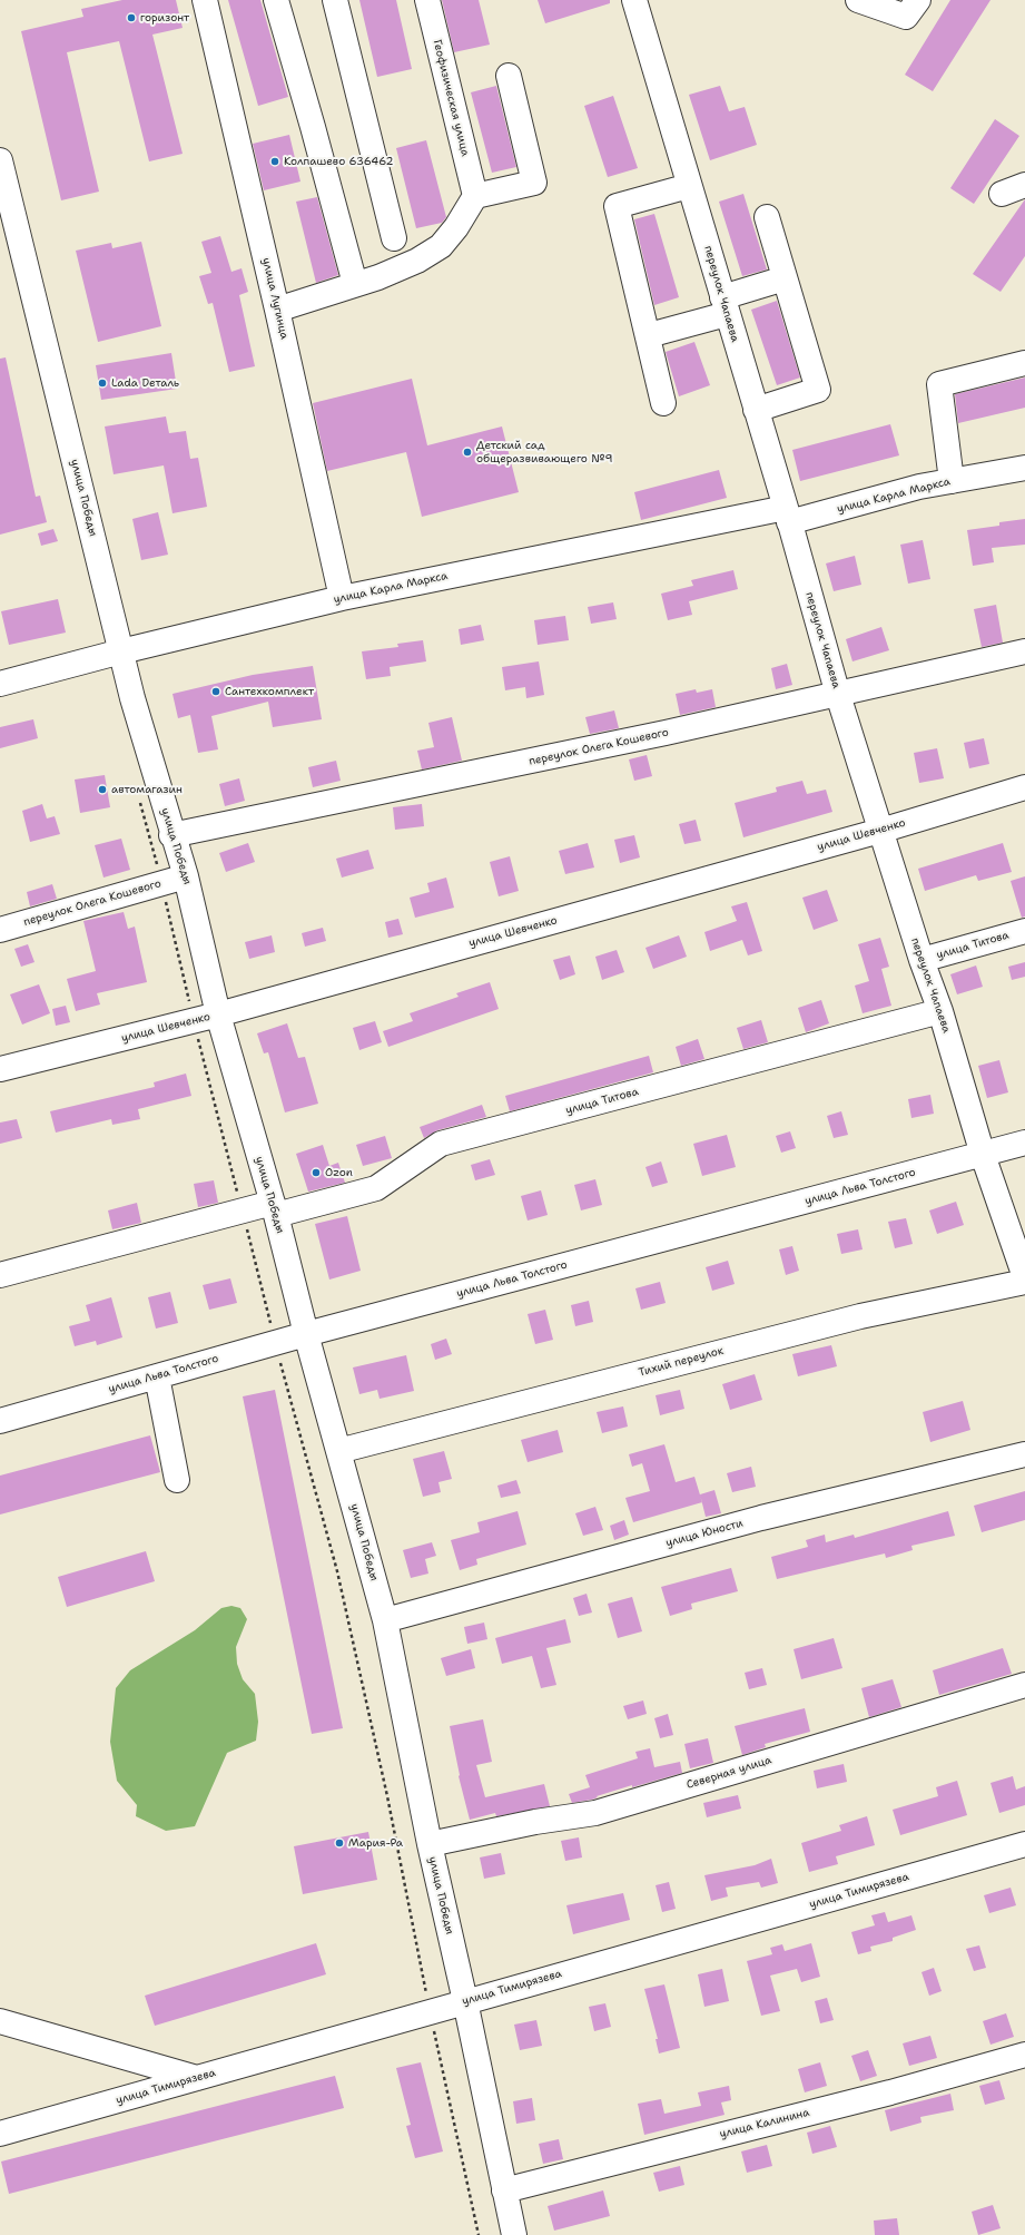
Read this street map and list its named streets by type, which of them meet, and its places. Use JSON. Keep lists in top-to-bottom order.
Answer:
{
  "streets": {
    "street": [
      "Геофизическая улица",
      "переулок Чапаева",
      "улица Лугинца",
      "улица Карла Маркса",
      "улица Победы",
      "переулок Олега Кошевого",
      "улица Шевченко",
      "улица Титова",
      "улица Льва Толстого",
      "Тихий переулок",
      "улица Юности",
      "Северная улица",
      "улица Тимирязева",
      "улица Калинина"
    ]
  },
  "crossings": [
    ["переулок Чапаева", "улица Карла Маркса"],
    ["переулок Чапаева", "переулок Олега Кошевого"],
    ["переулок Чапаева", "улица Шевченко"],
    ["переулок Чапаева", "улица Титова"],
    ["переулок Чапаева", "улица Льва Толстого"],
    ["улица Лугинца", "улица Карла Маркса"],
    ["улица Карла Маркса", "улица Победы"],
    ["улица Победы", "переулок Олега Кошевого"],
    ["улица Победы", "улица Шевченко"],
    ["улица Победы", "улица Титова"],
    ["улица Победы", "улица Льва Толстого"],
    ["улица Победы", "Тихий переулок"],
    ["улица Победы", "улица Юности"],
    ["улица Победы", "Северная улица"],
    ["улица Победы", "улица Тимирязева"],
    ["улица Победы", "улица Калинина"]
  ],
  "places": [
    "горизонт",
    "Колпашево 636462",
    "Lada Dеталь",
    "Детский сад общеразвивающего №9",
    "Сантехкомплект",
    "автомагазин",
    "Ozon",
    "Мария-Ра"
  ]
}
